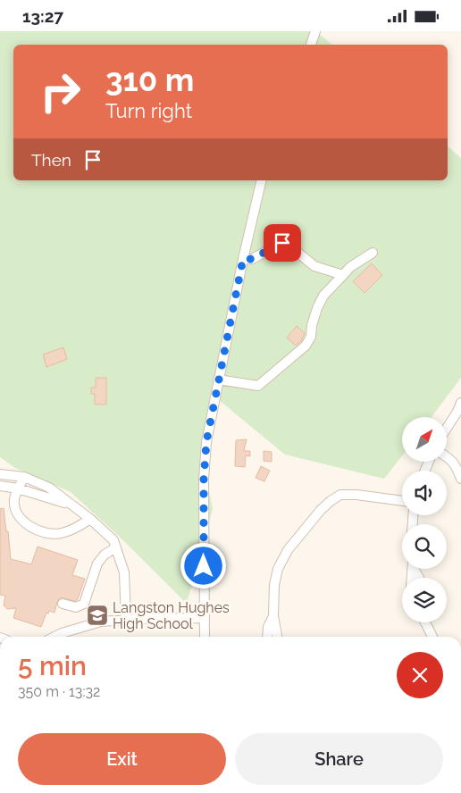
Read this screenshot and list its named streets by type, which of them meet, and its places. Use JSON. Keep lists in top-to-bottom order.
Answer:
{
  "places": {
    "school or university": ["Langston Hughes High School"]
  },
  "north": "top right",
  "page": {
    "status": "13:27",
    "turn": ["310 m", "Turn right"],
    "then": "Then",
    "heading": ["5 min", "350 m · 13:32"],
    "buttons": ["Exit", "Share"]
  }
}
